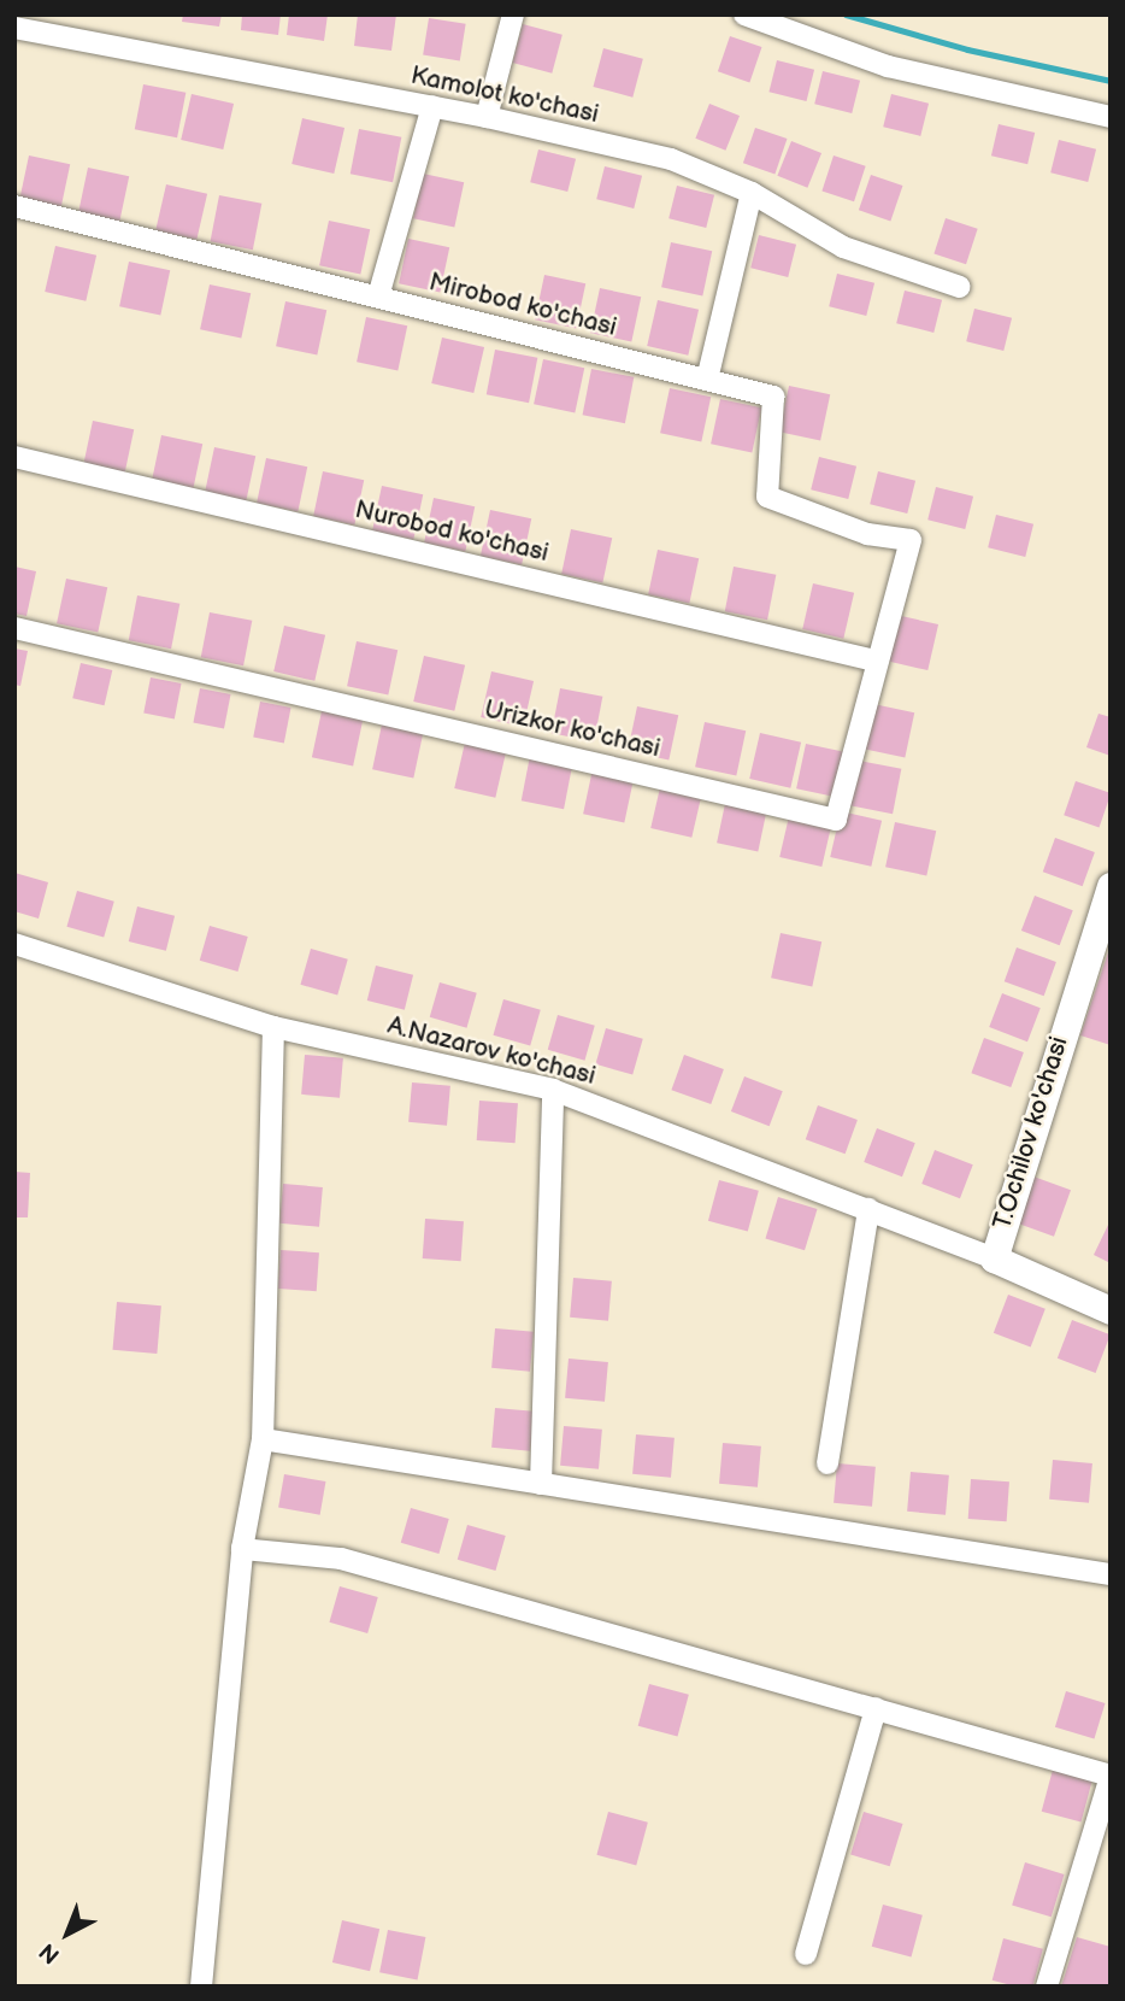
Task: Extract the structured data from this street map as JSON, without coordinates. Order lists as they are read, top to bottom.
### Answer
{
  "streets": {
    "main road": ["T.Ochilov ko'chasi"],
    "street": [
      "Kamolot ko'chasi",
      "Mirobod ko'chasi",
      "Nurobod ko'chasi",
      "Urizkor ko'chasi",
      "A.Nazarov ko'chasi"
    ]
  },
  "crossings": [
    ["Mirobod ko'chasi", "Urizkor ko'chasi"],
    ["Nurobod ko'chasi", "Urizkor ko'chasi"],
    ["A.Nazarov ko'chasi", "T.Ochilov ko'chasi"]
  ],
  "north": "bottom left"
}
